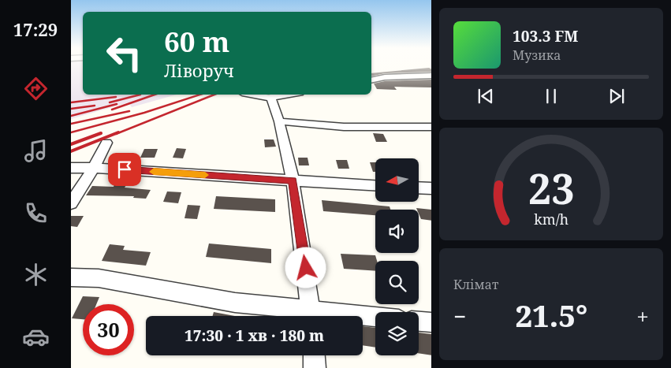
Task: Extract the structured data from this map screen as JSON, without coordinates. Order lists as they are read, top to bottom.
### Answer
{
  "north": "left",
  "page": {
    "tabs": "17:29",
    "turn": ["60 m", "Ліворуч"],
    "song": ["103.3 FM", "Музика"],
    "tile": "Клімат",
    "heat": ["−", "21.5°", "+"],
    "limit": "30",
    "trip": "17:30 · 1 хв · 180 m",
    "gauge": ["23", "km/h"]
  }
}
